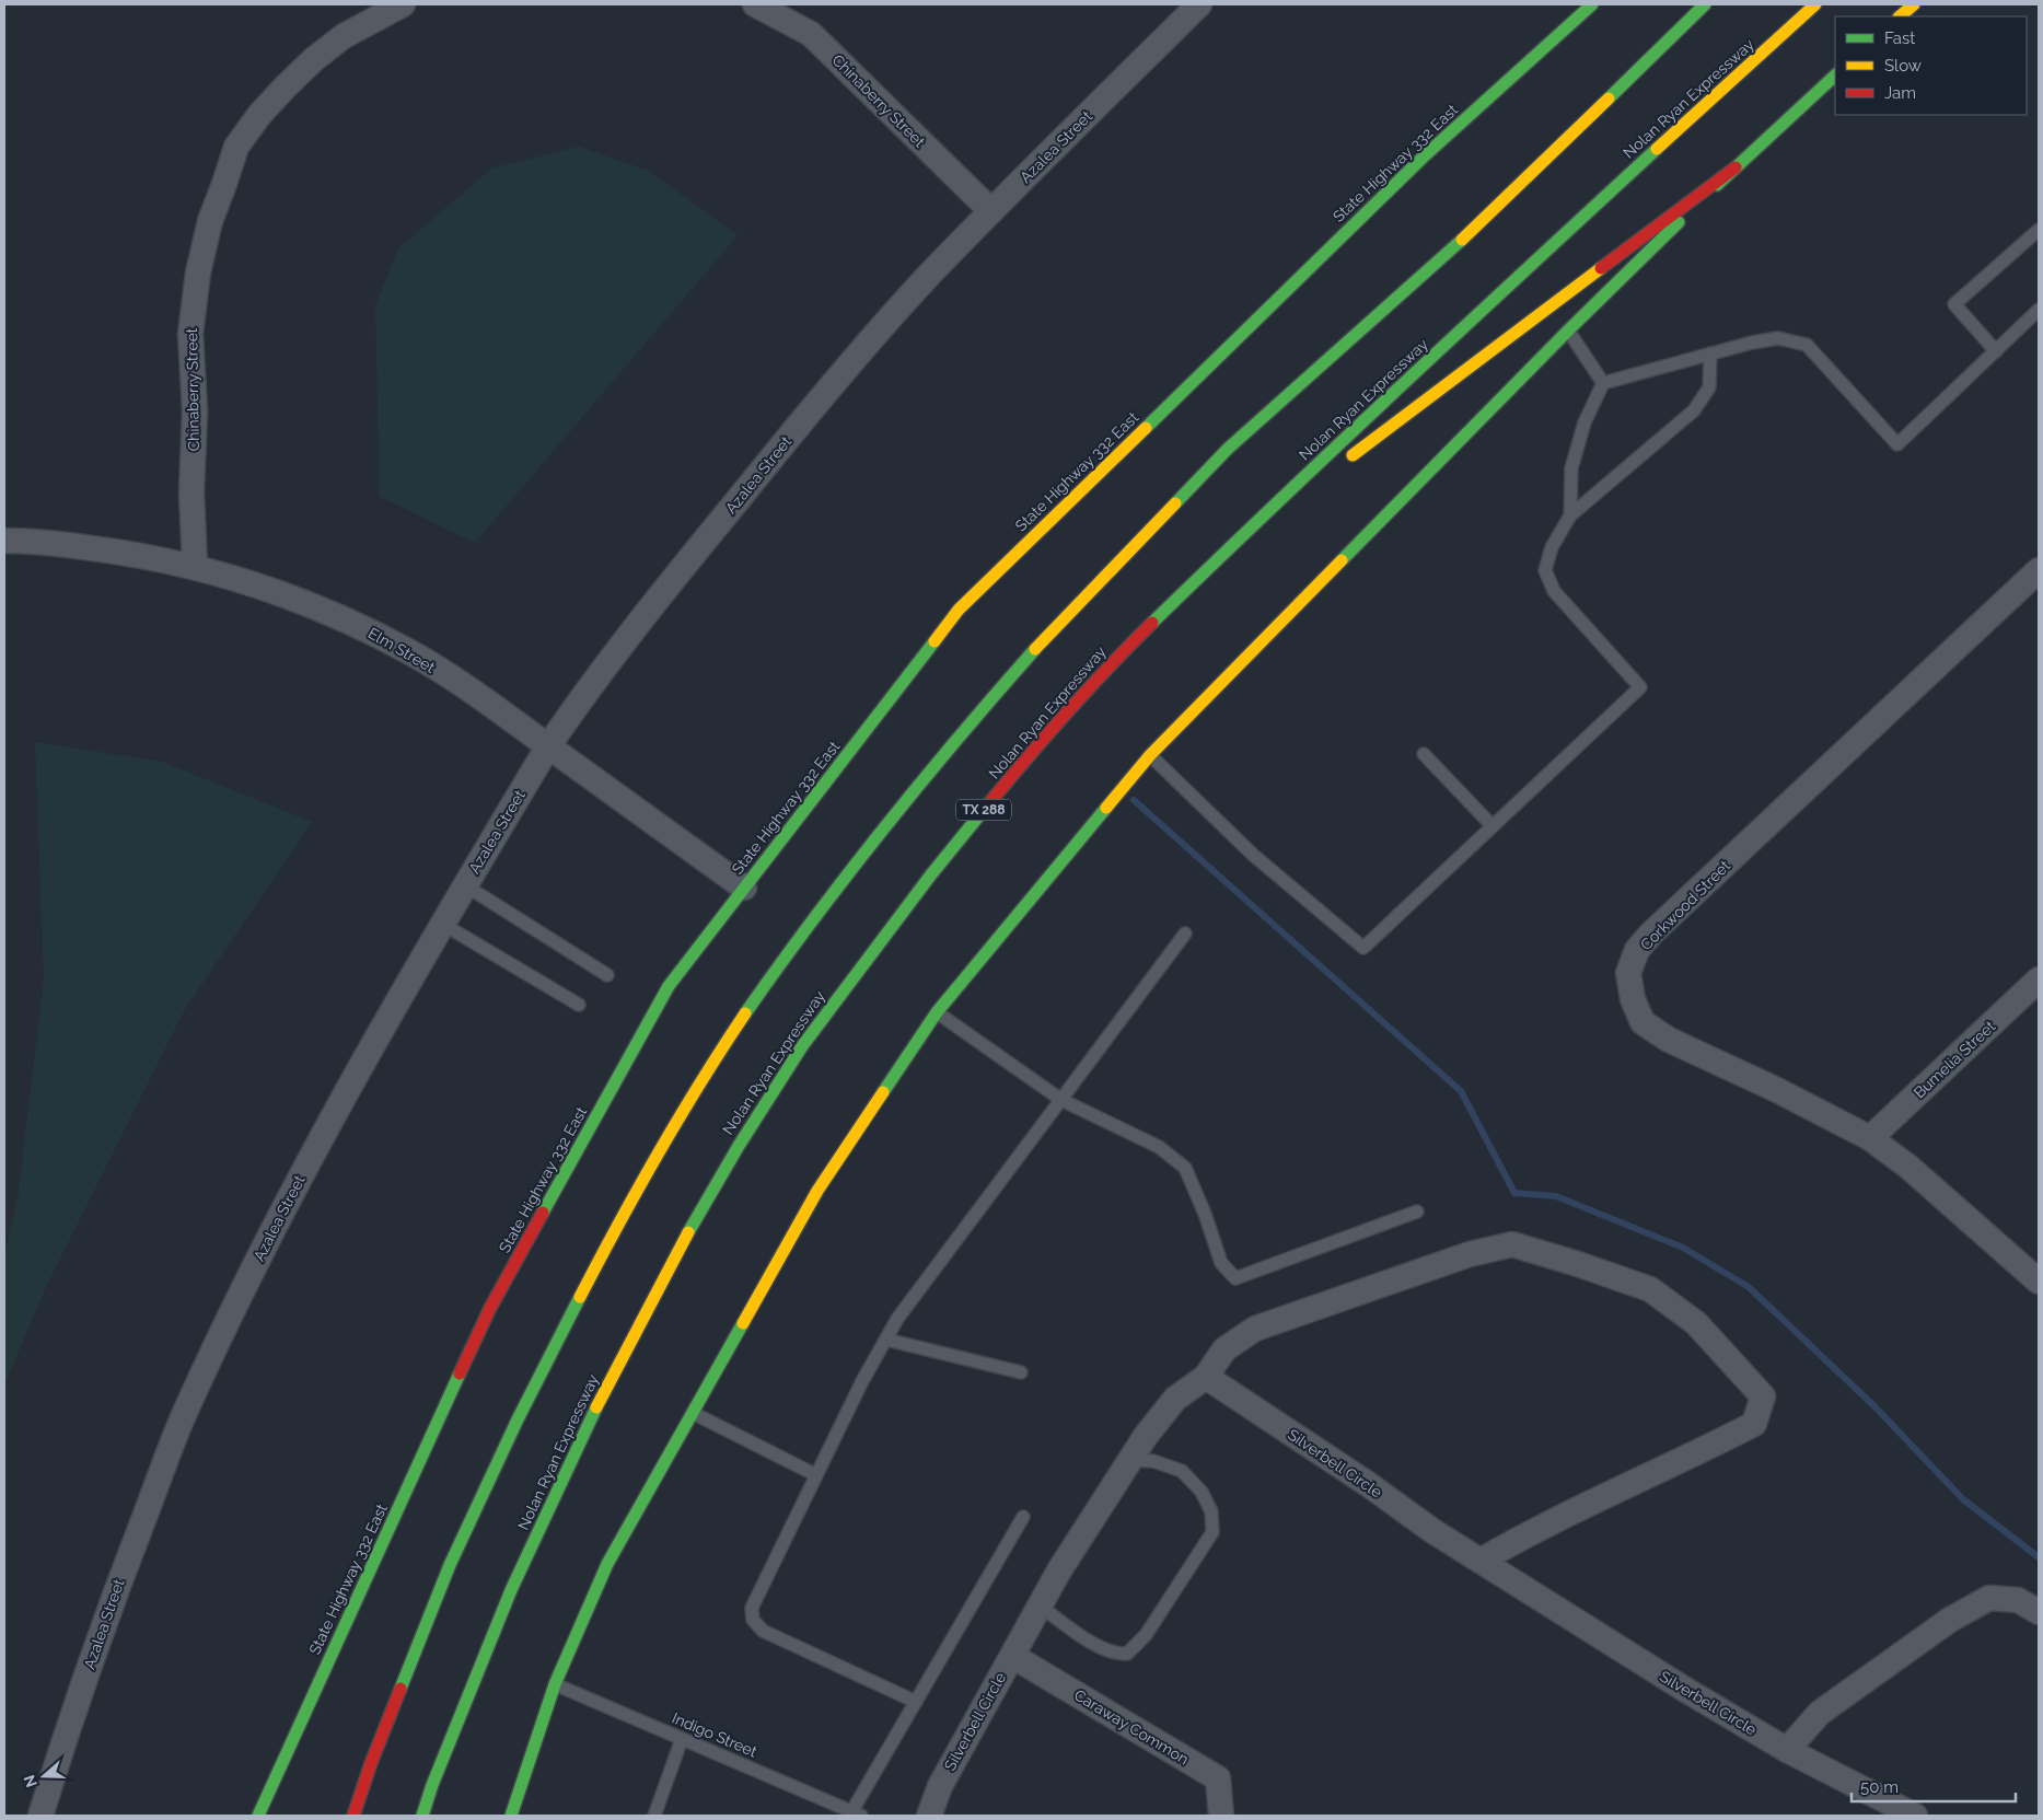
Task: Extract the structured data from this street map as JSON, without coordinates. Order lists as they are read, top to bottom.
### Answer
{
  "streets": {
    "main road": ["Nolan Ryan Expressway", "State Highway 332 East", "TX 288"],
    "street": [
      "Chinaberry Street",
      "Azalea Street",
      "Elm Street",
      "Corkwood Street",
      "Bumelia Street",
      "Silverbell Circle",
      "Caraway Common"
    ],
    "lane": ["Indigo Street"]
  },
  "crossings": [
    ["Chinaberry Street", "Azalea Street"],
    ["Chinaberry Street", "Elm Street"],
    ["Azalea Street", "Elm Street"],
    ["State Highway 332 East", "Elm Street"],
    ["Corkwood Street", "Bumelia Street"],
    ["Silverbell Circle", "Caraway Common"]
  ],
  "legend": ["Fast", "Slow", "Jam"],
  "scale_bar": "50 m",
  "north": "left"
}
